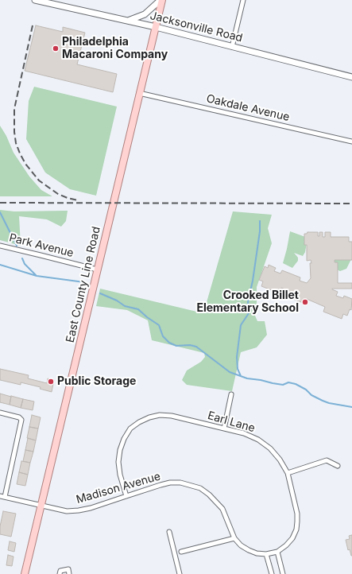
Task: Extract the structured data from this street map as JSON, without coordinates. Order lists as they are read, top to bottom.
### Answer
{
  "streets": {
    "main road": ["Jacksonville Road", "East County Line Road"],
    "street": [
      "Oakdale Avenue",
      "Park Avenue",
      "Earl Lane",
      "Madison Avenue"
    ]
  },
  "crossings": [
    ["Jacksonville Road", "East County Line Road"],
    ["Oakdale Avenue", "East County Line Road"],
    ["Park Avenue", "East County Line Road"],
    ["East County Line Road", "Madison Avenue"],
    ["Earl Lane", "Madison Avenue"]
  ],
  "places": ["Philadelphia Macaroni Company", "Crooked Billet Elementary School", "Public Storage"]
}
